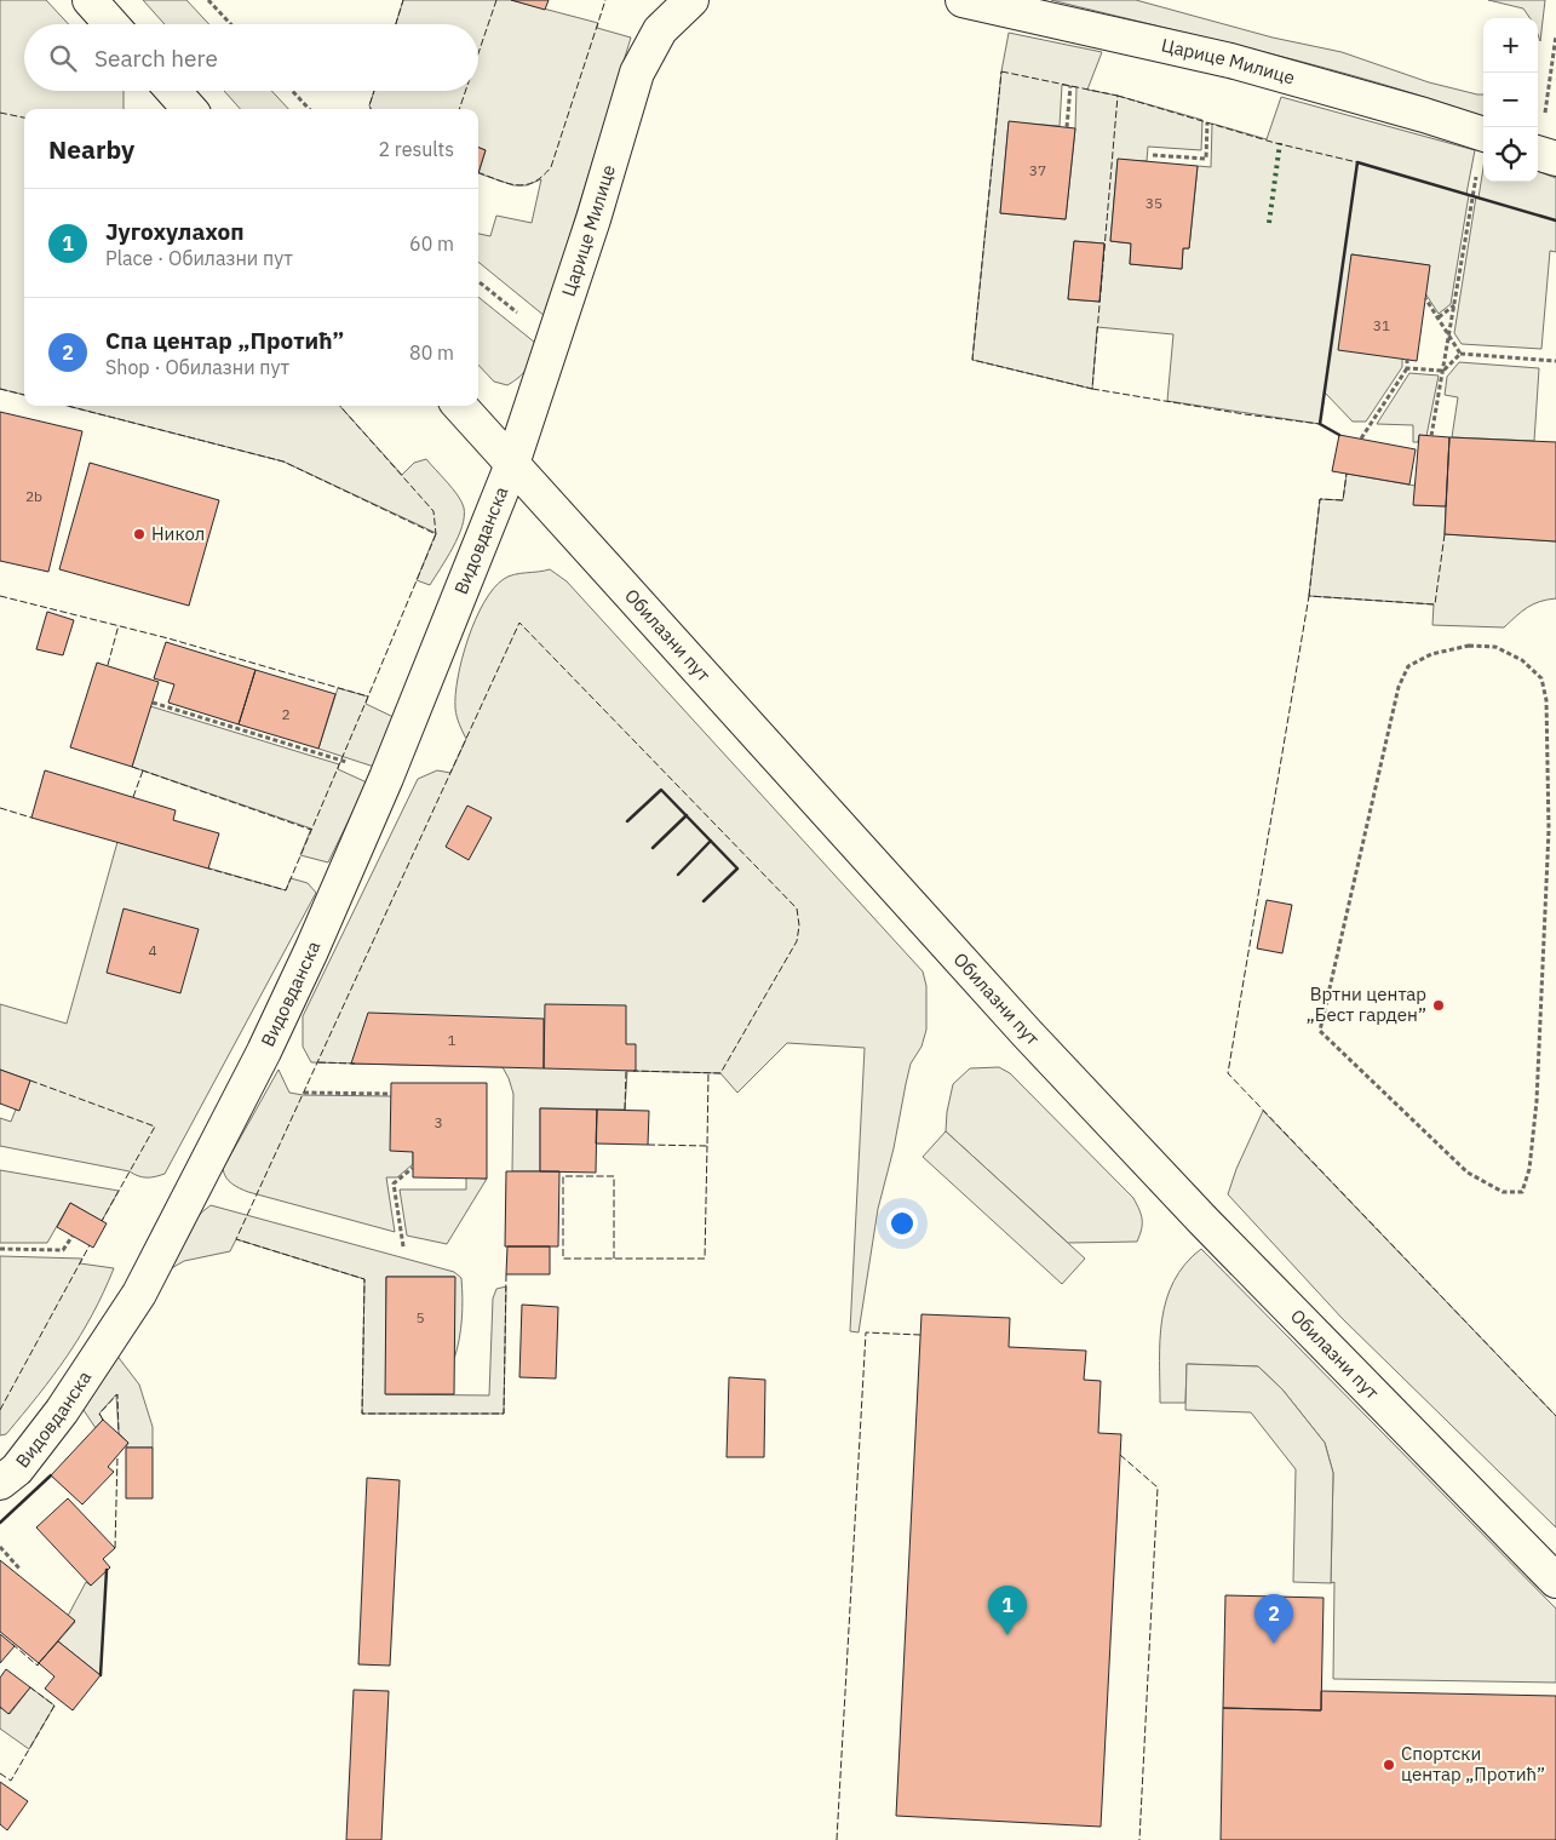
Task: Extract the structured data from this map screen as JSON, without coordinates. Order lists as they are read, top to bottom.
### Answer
{
  "streets": {
    "street": ["Царице Милице", "Видовданска", "Обилазни пут"]
  },
  "crossings": [
    ["Царице Милице", "Видовданска"],
    ["Царице Милице", "Обилазни пут"],
    ["Видовданска", "Обилазни пут"]
  ],
  "places": ["Никол", "Вртни центар „Бест гарден”", "Спортски центар „Протић”"],
  "house_numbers": [
    "37",
    "35",
    "31",
    "2b",
    "2",
    "4",
    "1",
    "3",
    "5"
  ],
  "page": {
    "map_buttons": ["+", "−"],
    "search": "Search here",
    "heading": ["Nearby", "2 results"],
    "list": [
      {
        "mark": "1",
        "name": "Југохулахоп",
        "note": "Place · Обилазни пут",
        "value": "60 m"
      },
      {
        "mark": "2",
        "name": "Спа центар „Протић”",
        "note": "Shop · Обилазни пут",
        "value": "80 m"
      }
    ],
    "pins": ["1", "2"]
  }
}
